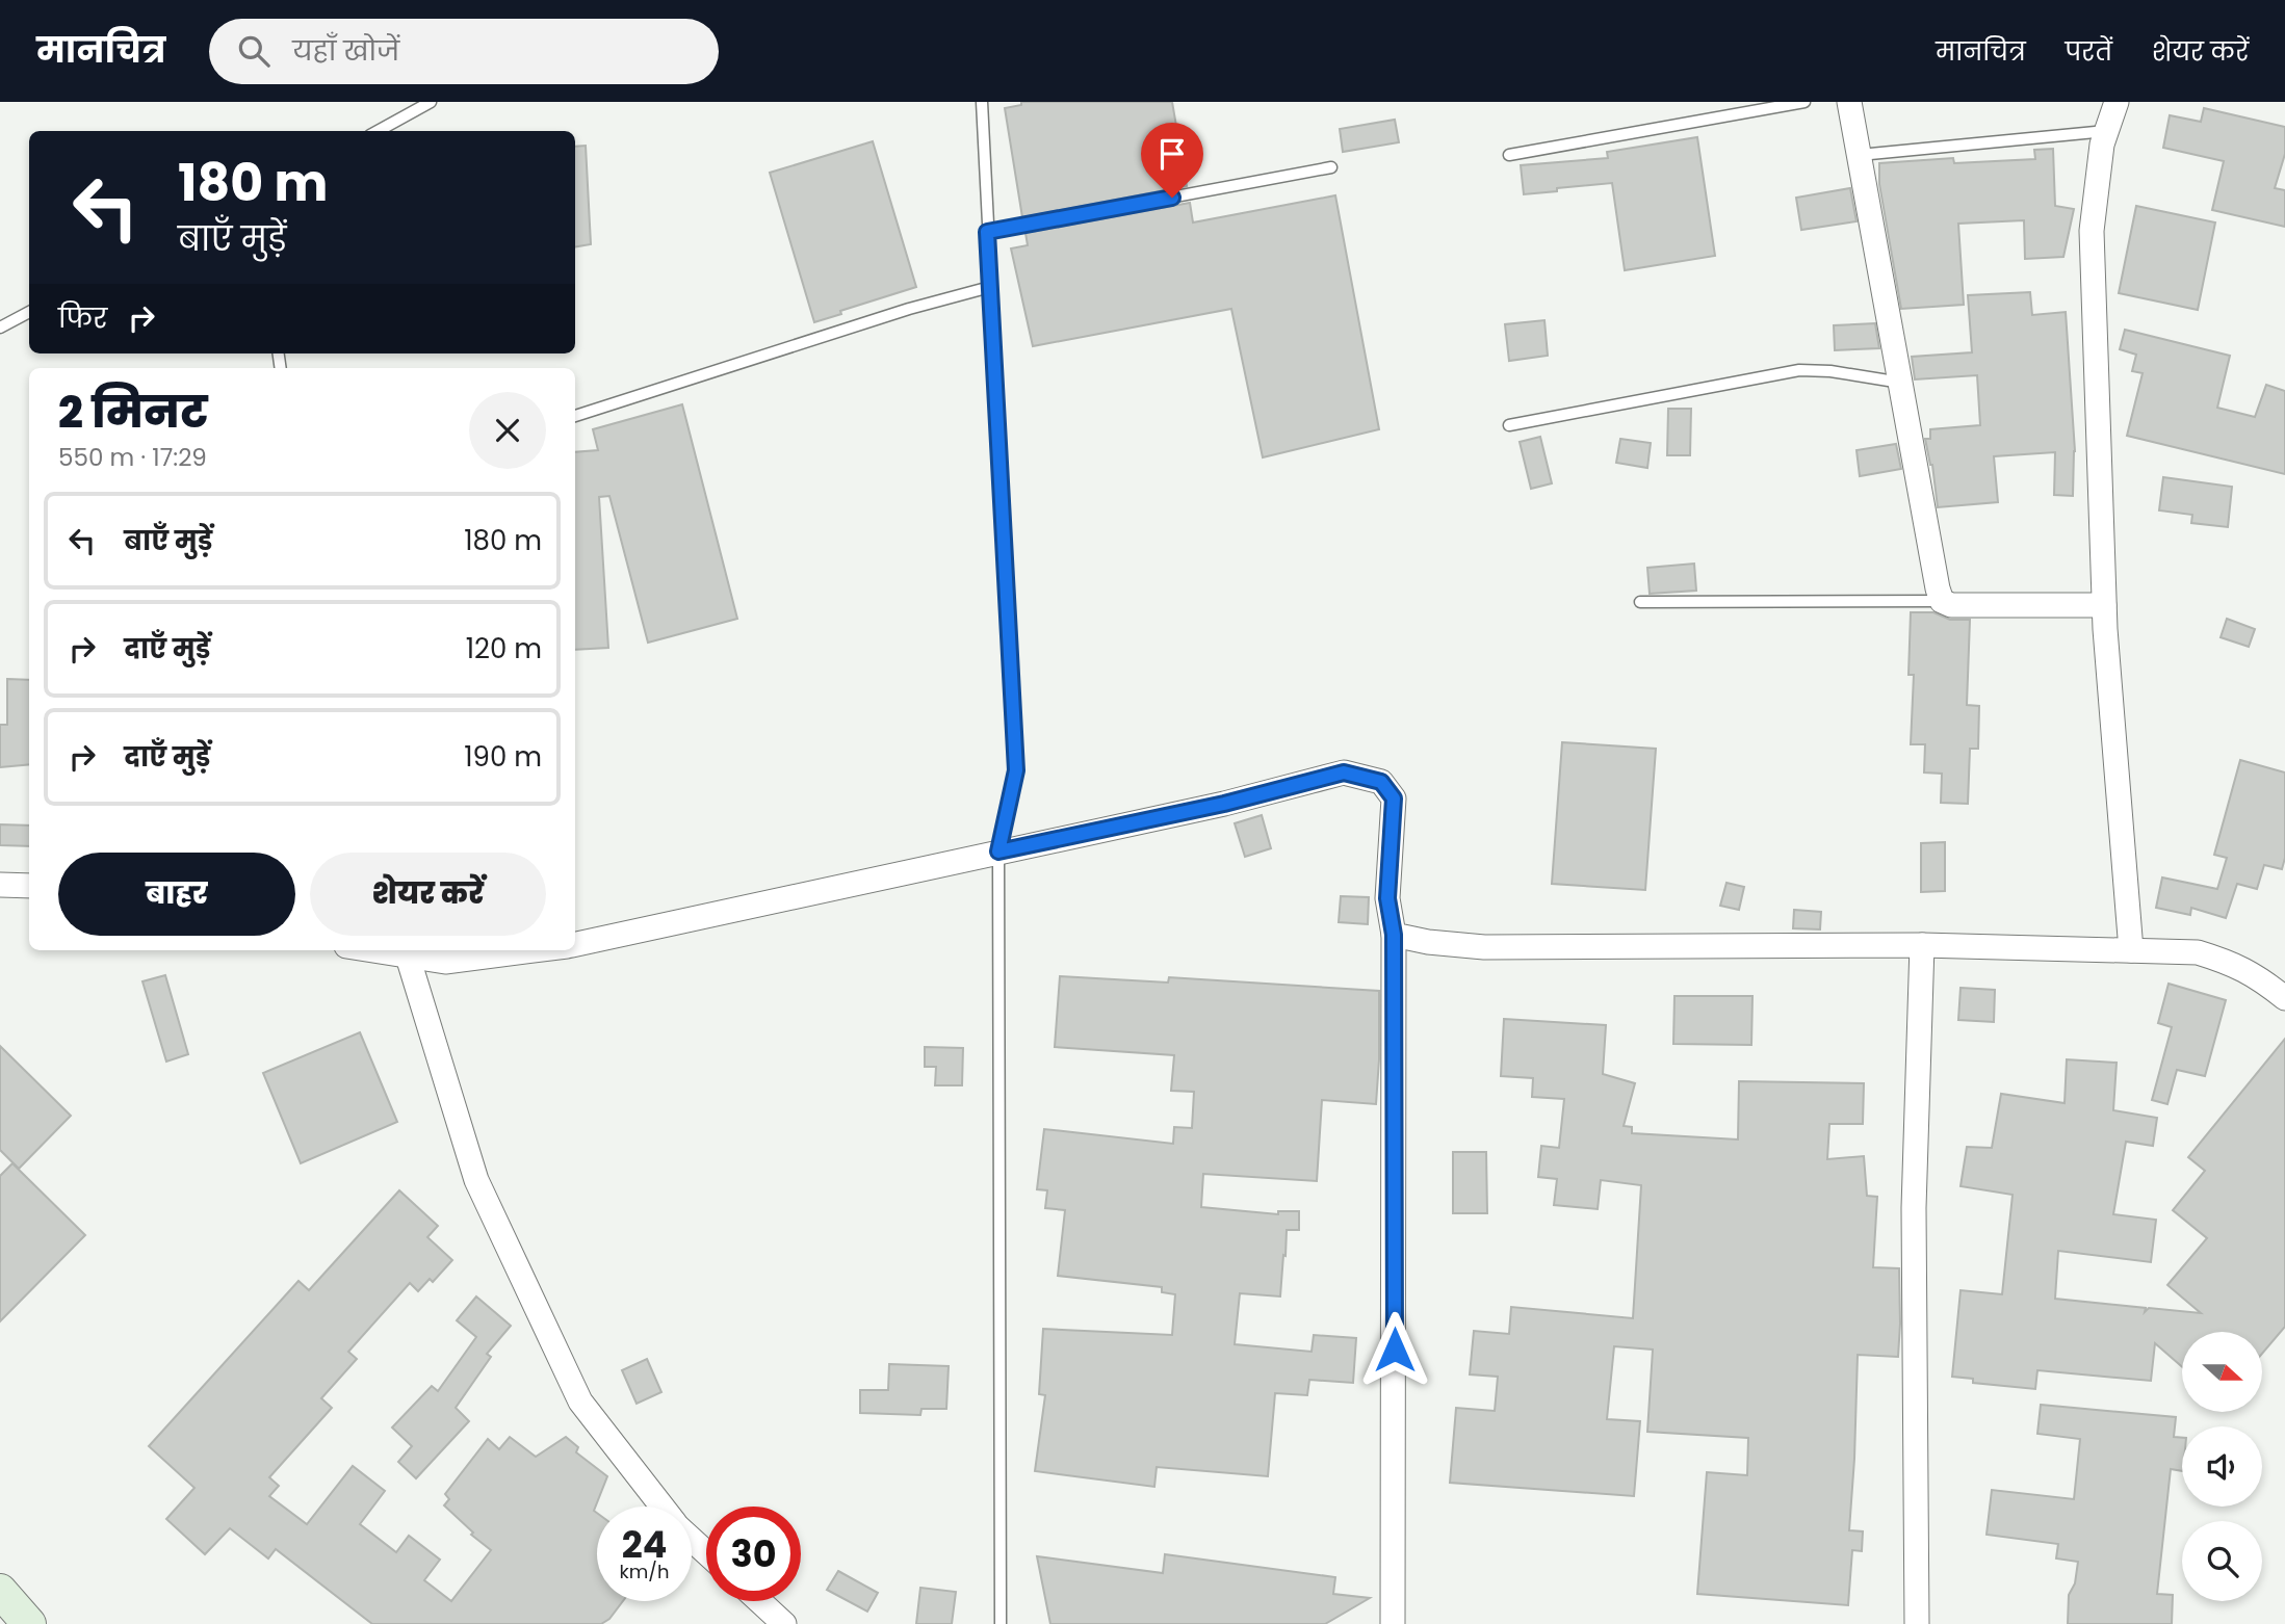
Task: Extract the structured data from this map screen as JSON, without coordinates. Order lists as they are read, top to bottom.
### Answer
{
  "north": "right",
  "page": {
    "header": "मानचित्र",
    "search": "यहाँ खोजें",
    "nav": ["मानचित्र", "परतें", "शेयर करें"],
    "turn": ["180 m", "बाएँ मुड़ें"],
    "then": "फिर",
    "heading": ["2 मिनट", "550 m · 17:29"],
    "list": [
      {
        "name": "बाएँ मुड़ें",
        "value": "180 m"
      },
      {
        "name": "दाएँ मुड़ें",
        "value": "120 m"
      },
      {
        "name": "दाएँ मुड़ें",
        "value": "190 m"
      }
    ],
    "buttons": ["बाहर", "शेयर करें"],
    "speed": "24 km/h",
    "limit": "30"
  }
}
